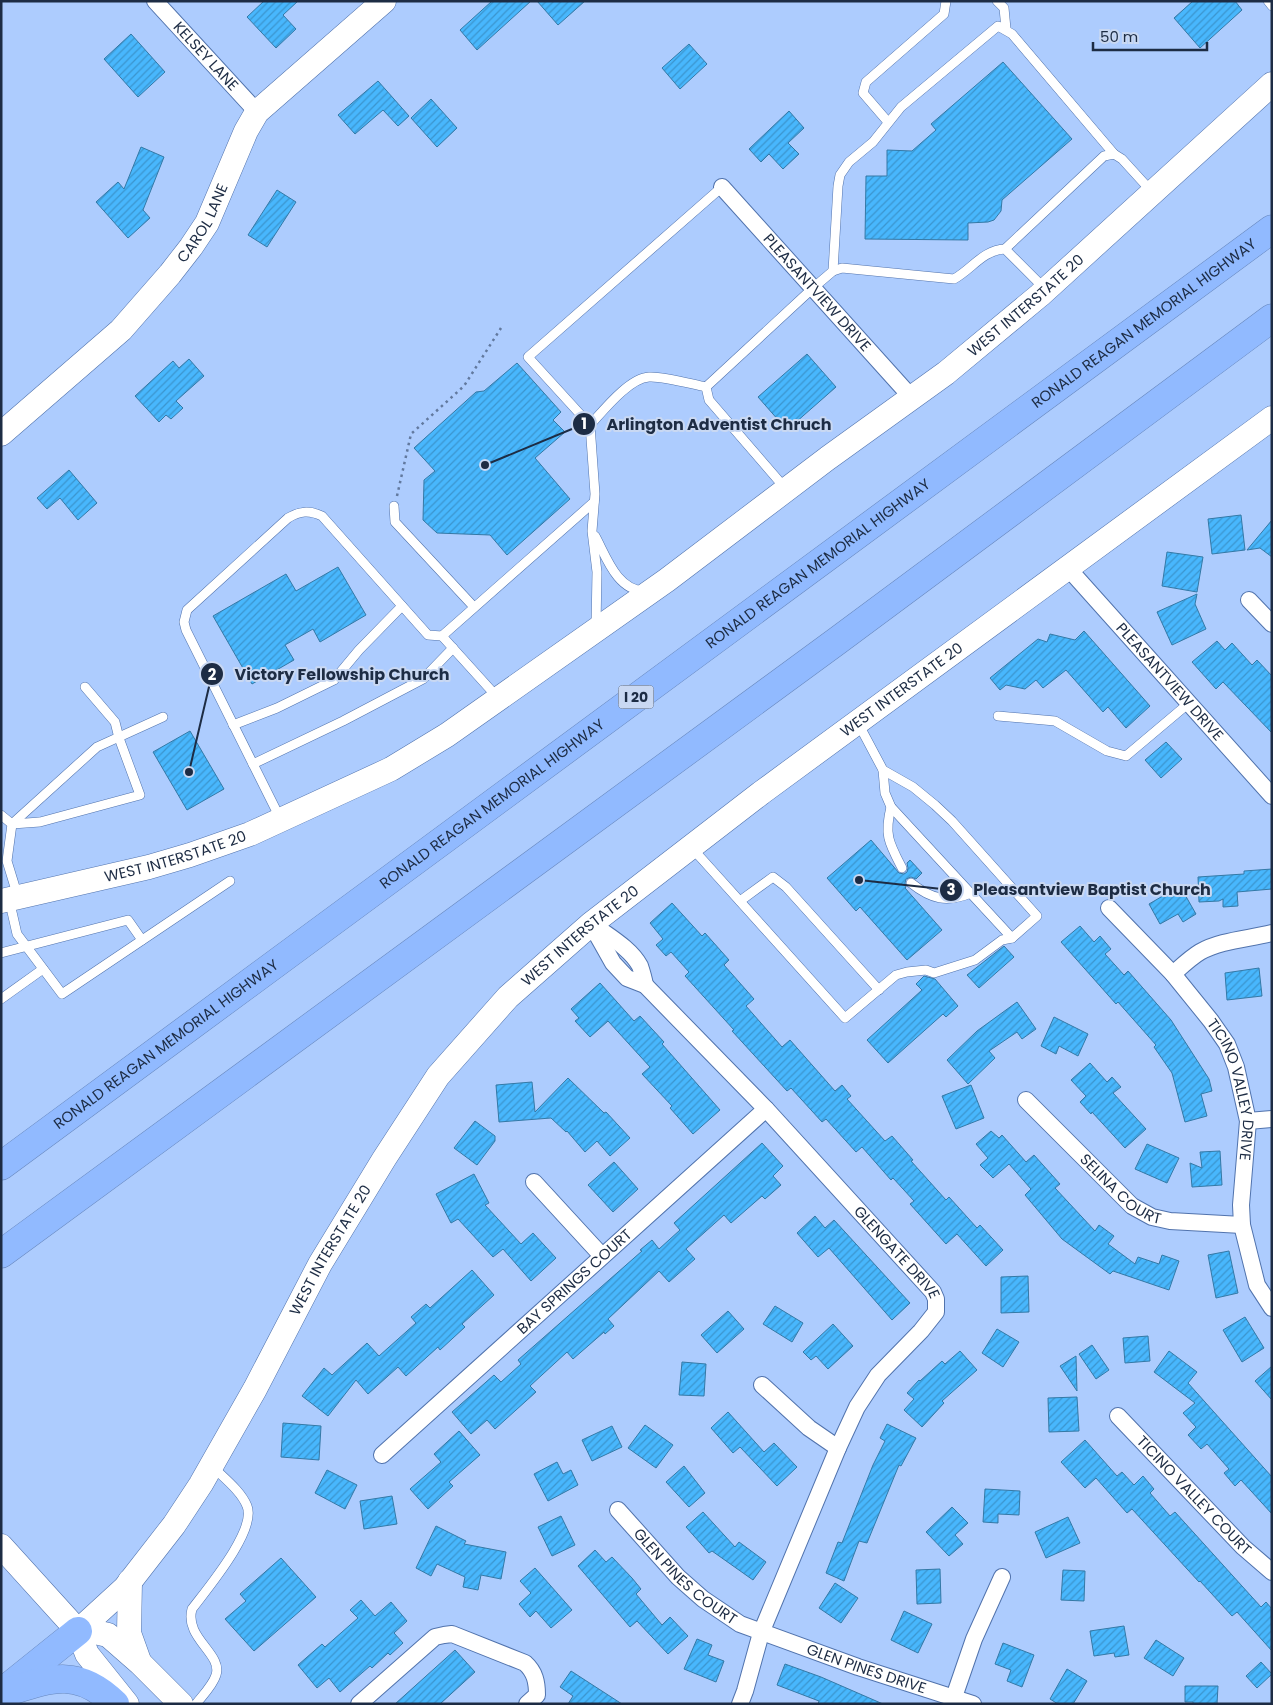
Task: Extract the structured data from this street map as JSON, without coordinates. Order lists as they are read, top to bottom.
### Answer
{
  "streets": {
    "highway": ["RONALD REAGAN MEMORIAL HIGHWAY", "I 20"],
    "main road": ["CAROL LANE", "WEST INTERSTATE 20"],
    "street": [
      "KELSEY LANE",
      "PLEASANTVIEW DRIVE",
      "TICINO VALLEY DRIVE",
      "SELINA COURT",
      "GLENGATE DRIVE",
      "BAY SPRINGS COURT",
      "TICINO VALLEY COURT",
      "GLEN PINES COURT",
      "GLEN PINES DRIVE"
    ]
  },
  "crossings": [
    ["KELSEY LANE", "CAROL LANE"],
    ["PLEASANTVIEW DRIVE", "WEST INTERSTATE 20"],
    ["WEST INTERSTATE 20", "GLENGATE DRIVE"],
    ["TICINO VALLEY DRIVE", "SELINA COURT"],
    ["GLENGATE DRIVE", "BAY SPRINGS COURT"],
    ["GLENGATE DRIVE", "GLEN PINES COURT"],
    ["GLENGATE DRIVE", "GLEN PINES DRIVE"],
    ["GLEN PINES COURT", "GLEN PINES DRIVE"]
  ],
  "places": ["Arlington Adventist Chruch", "Victory Fellowship Church", "Pleasantview Baptist Church"],
  "scale_bar": "50 m"
}
